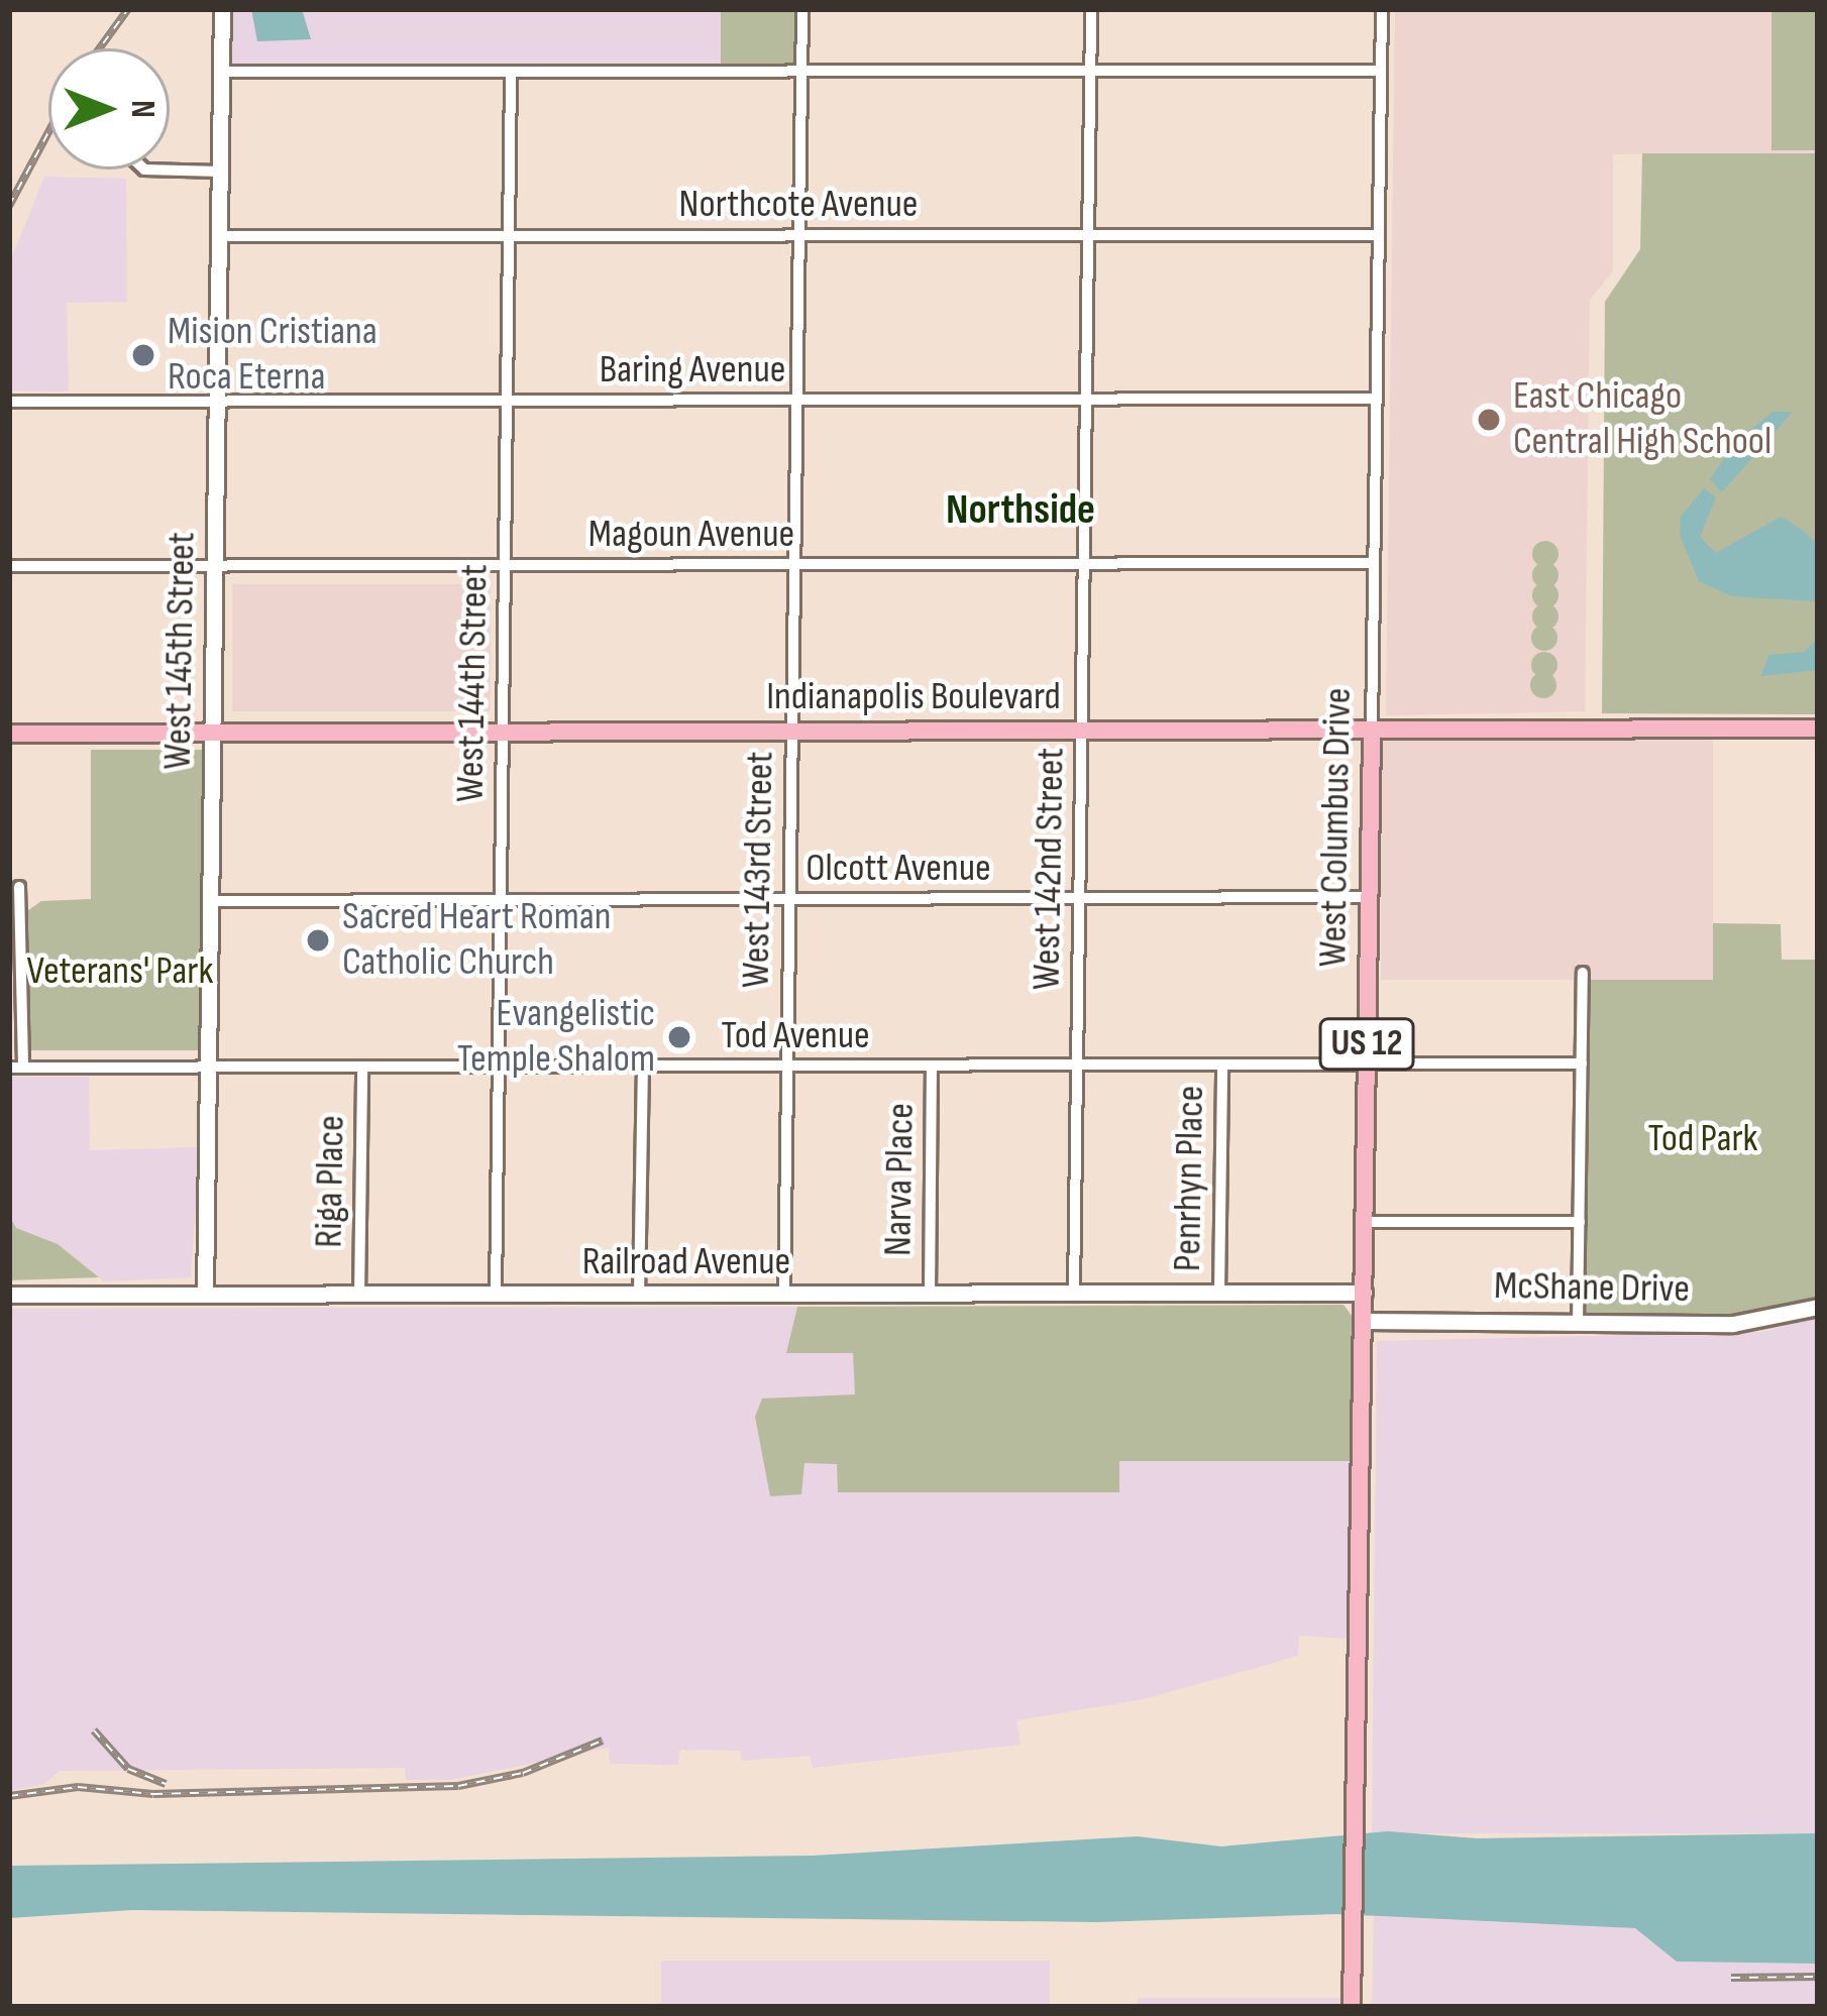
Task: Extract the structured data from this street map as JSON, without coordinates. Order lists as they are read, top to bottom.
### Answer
{
  "streets": {
    "main road": ["Indianapolis Boulevard", "West Columbus Drive", "US 12"],
    "street": [
      "Northcote Avenue",
      "Baring Avenue",
      "Magoun Avenue",
      "West 145th Street",
      "West 144th Street",
      "Olcott Avenue",
      "West 142nd Street",
      "West 143rd Street",
      "Tod Avenue",
      "Penrhyn Place",
      "Narva Place",
      "Riga Place",
      "Railroad Avenue",
      "McShane Drive"
    ]
  },
  "crossings": [
    ["Northcote Avenue", "West 145th Street"],
    ["Northcote Avenue", "West 144th Street"],
    ["Northcote Avenue", "West Columbus Drive"],
    ["Northcote Avenue", "West 142nd Street"],
    ["Northcote Avenue", "West 143rd Street"],
    ["Baring Avenue", "West 145th Street"],
    ["Baring Avenue", "West 144th Street"],
    ["Baring Avenue", "West Columbus Drive"],
    ["Baring Avenue", "West 142nd Street"],
    ["Baring Avenue", "West 143rd Street"],
    ["Magoun Avenue", "West 145th Street"],
    ["Magoun Avenue", "West 144th Street"],
    ["Magoun Avenue", "West Columbus Drive"],
    ["Magoun Avenue", "West 142nd Street"],
    ["Magoun Avenue", "West 143rd Street"],
    ["West 145th Street", "Indianapolis Boulevard"],
    ["West 145th Street", "Olcott Avenue"],
    ["West 145th Street", "Tod Avenue"],
    ["West 145th Street", "Railroad Avenue"],
    ["West 144th Street", "Indianapolis Boulevard"],
    ["West 144th Street", "Olcott Avenue"],
    ["West 144th Street", "Tod Avenue"],
    ["West 144th Street", "Railroad Avenue"],
    ["Indianapolis Boulevard", "West Columbus Drive"],
    ["Indianapolis Boulevard", "West 142nd Street"],
    ["Indianapolis Boulevard", "West 143rd Street"],
    ["West Columbus Drive", "Olcott Avenue"],
    ["West Columbus Drive", "Tod Avenue"],
    ["West Columbus Drive", "Railroad Avenue"],
    ["West Columbus Drive", "McShane Drive"],
    ["Olcott Avenue", "West 142nd Street"],
    ["Olcott Avenue", "West 143rd Street"],
    ["West 142nd Street", "Tod Avenue"],
    ["West 142nd Street", "Railroad Avenue"],
    ["West 143rd Street", "Tod Avenue"],
    ["West 143rd Street", "Railroad Avenue"],
    ["Tod Avenue", "Penrhyn Place"],
    ["Tod Avenue", "Narva Place"],
    ["Tod Avenue", "Riga Place"],
    ["Penrhyn Place", "Railroad Avenue"],
    ["Narva Place", "Railroad Avenue"],
    ["Riga Place", "Railroad Avenue"]
  ],
  "districts": ["Northside"],
  "parks": ["Veterans' Park", "Tod Park"],
  "places": [
    "Mision Cristiana Roca Eterna",
    "East Chicago Central High School",
    "Sacred Heart Roman Catholic Church",
    "Evangelistic Temple Shalom"
  ],
  "north": "right"
}
